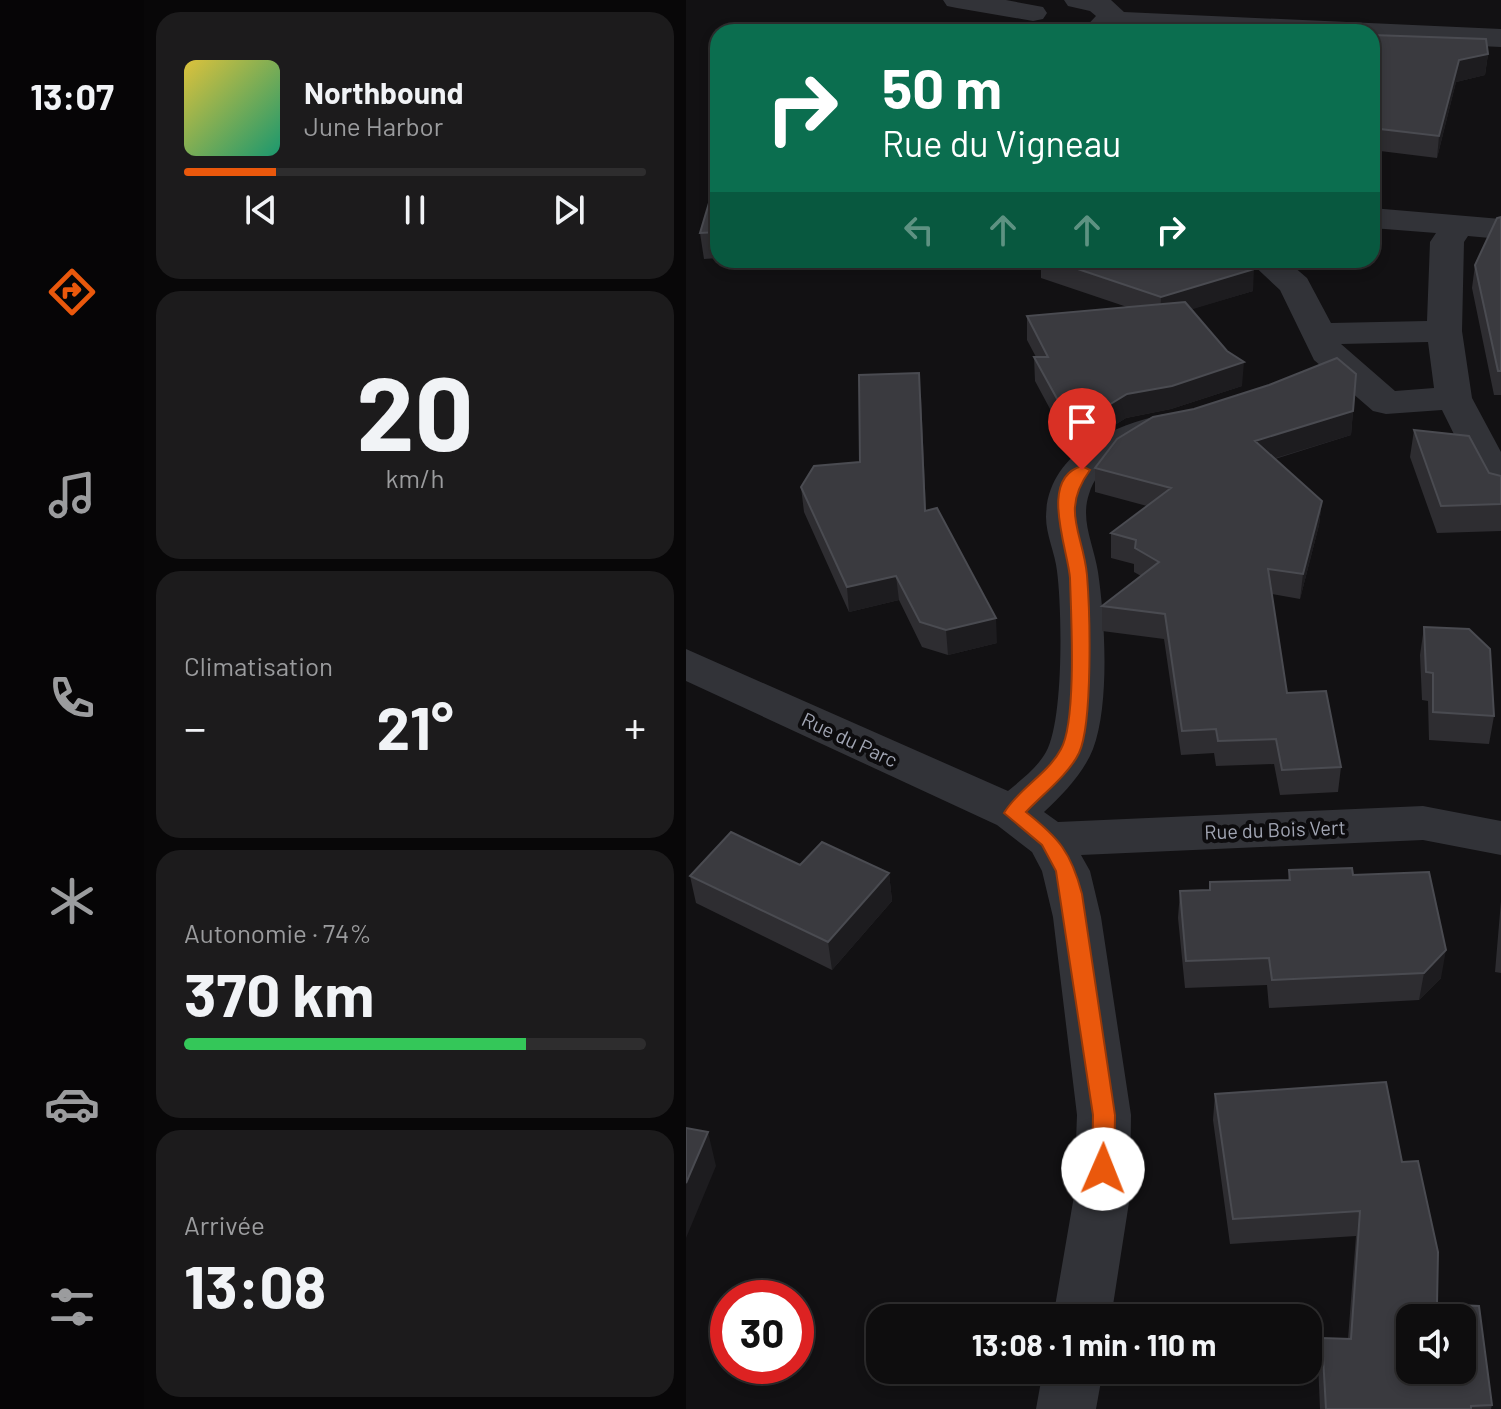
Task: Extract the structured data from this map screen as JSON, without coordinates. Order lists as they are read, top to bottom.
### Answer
{
  "streets": {
    "street": ["Rue du Parc", "Rue du Bois Vert"]
  },
  "crossings": [
    ["Rue du Parc", "Rue du Bois Vert"]
  ],
  "page": {
    "tabs": "13:07",
    "turn": ["50 m", "Rue du Vigneau"],
    "song": ["Northbound", "June Harbor"],
    "tile": [
      ["20", "km/h"],
      "Climatisation",
      ["Autonomie · 74%", "370 km"],
      ["Arrivée", "13:08"]
    ],
    "heat": ["−", "21°", "+"],
    "limit": "30",
    "trip": "13:08 · 1 min · 110 m"
  }
}
